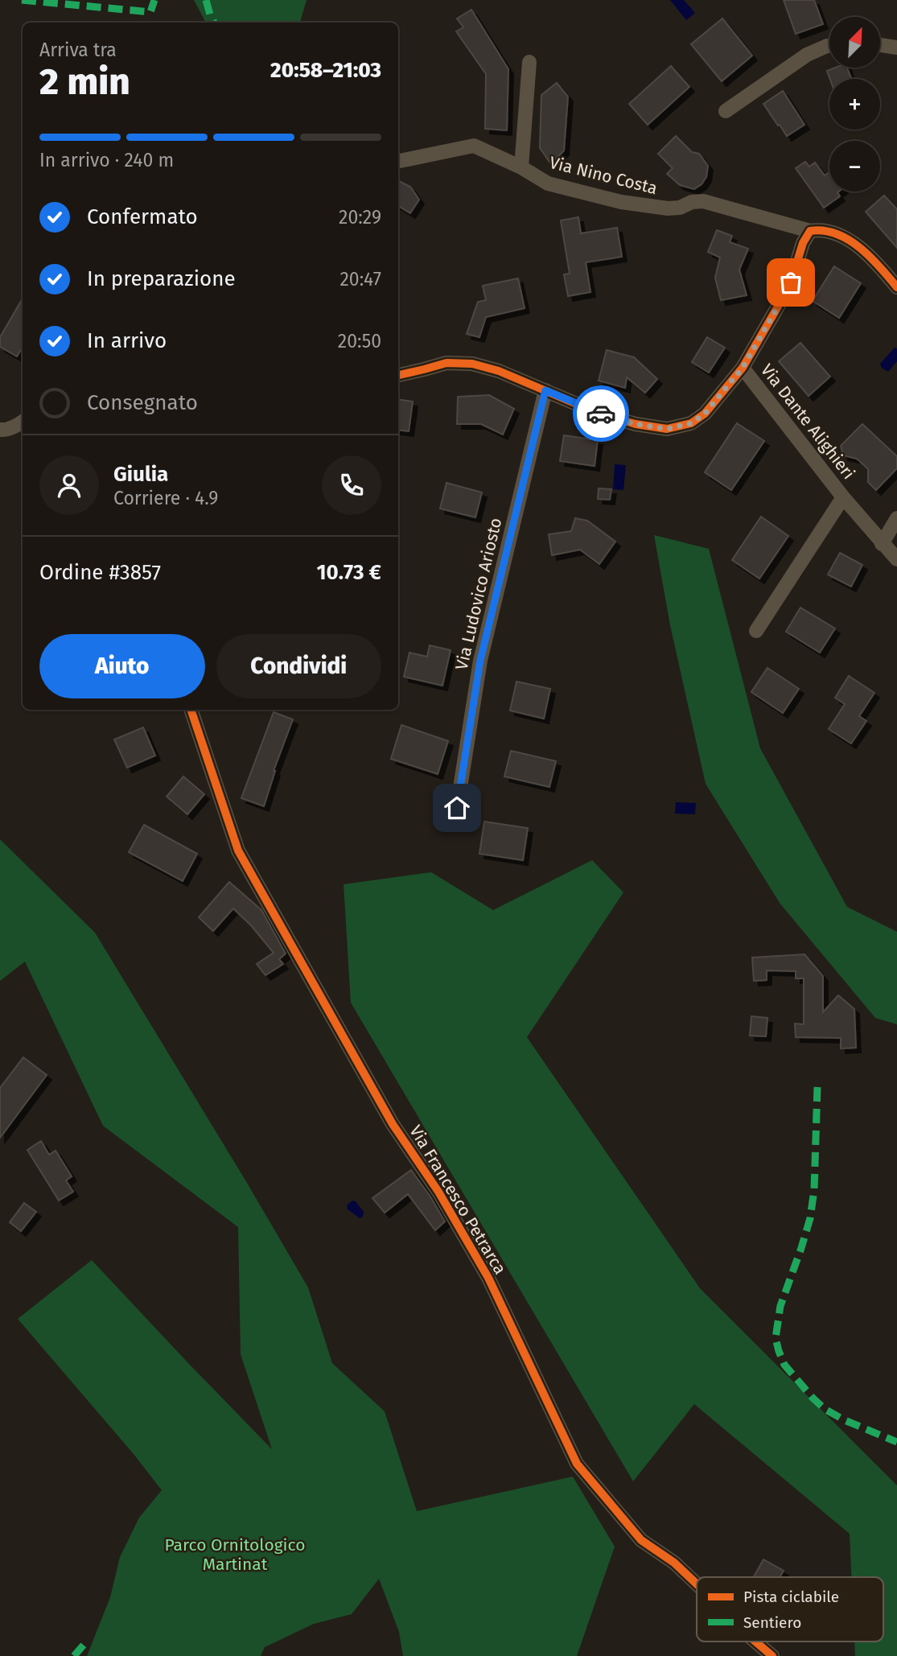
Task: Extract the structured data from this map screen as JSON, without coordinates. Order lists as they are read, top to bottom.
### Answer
{
  "streets": {
    "street": [
      "Via Nino Costa",
      "Via Dante Alighieri",
      "Via Ludovico Ariosto",
      "Via Francesco Petrarca"
    ]
  },
  "parks": ["Parco Ornitologico Martinat"],
  "legend": ["Pista ciclabile", "Sentiero"],
  "north": "top right",
  "page": {
    "map_buttons": ["+", "−"],
    "heading": ["2 min", "Arriva tra", "20:58–21:03"],
    "panel": [
      "Giulia",
      "Corriere · 4.9",
      "Ordine #3857",
      "10.73 €"
    ],
    "bar": "In arrivo · 240 m",
    "list": [
      ["Confermato", "20:29"],
      ["In preparazione", "20:47"],
      ["In arrivo", "20:50"],
      "Consegnato"
    ],
    "buttons": ["Aiuto", "Condividi"]
  }
}
